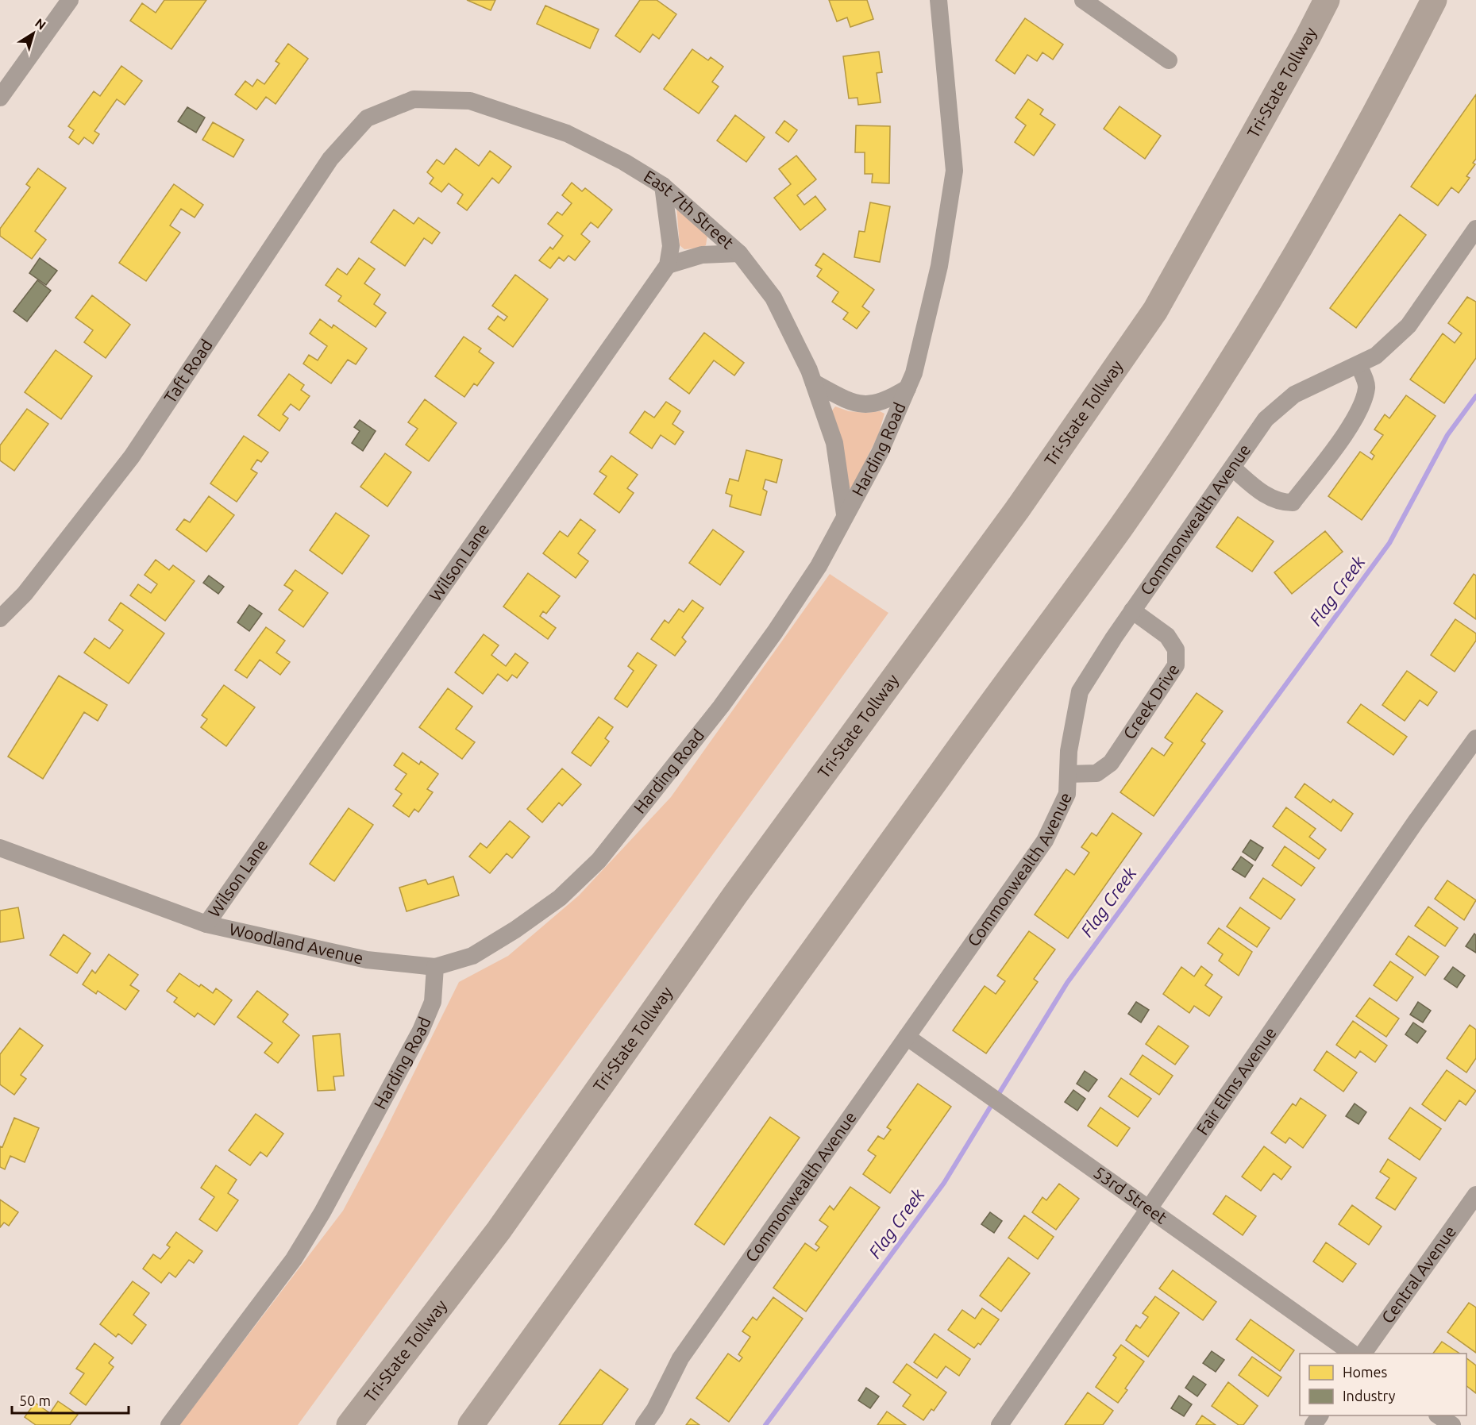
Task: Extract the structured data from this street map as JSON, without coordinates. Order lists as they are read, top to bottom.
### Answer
{
  "streets": {
    "highway": ["Tri-State Tollway"],
    "street": [
      "East 7th Street",
      "Taft Road",
      "Harding Road",
      "Commonwealth Avenue",
      "Wilson Lane",
      "Creek Drive",
      "Woodland Avenue",
      "Fair Elms Avenue",
      "53rd Street",
      "Central Avenue"
    ]
  },
  "crossings": [
    ["East 7th Street", "Taft Road"],
    ["East 7th Street", "Harding Road"],
    ["Harding Road", "Woodland Avenue"],
    ["Commonwealth Avenue", "Creek Drive"],
    ["Commonwealth Avenue", "53rd Street"],
    ["Wilson Lane", "Woodland Avenue"],
    ["Fair Elms Avenue", "53rd Street"]
  ],
  "water": ["Flag Creek"],
  "legend": ["Homes", "Industry"],
  "scale_bar": "50 m",
  "north": "top right"
}
